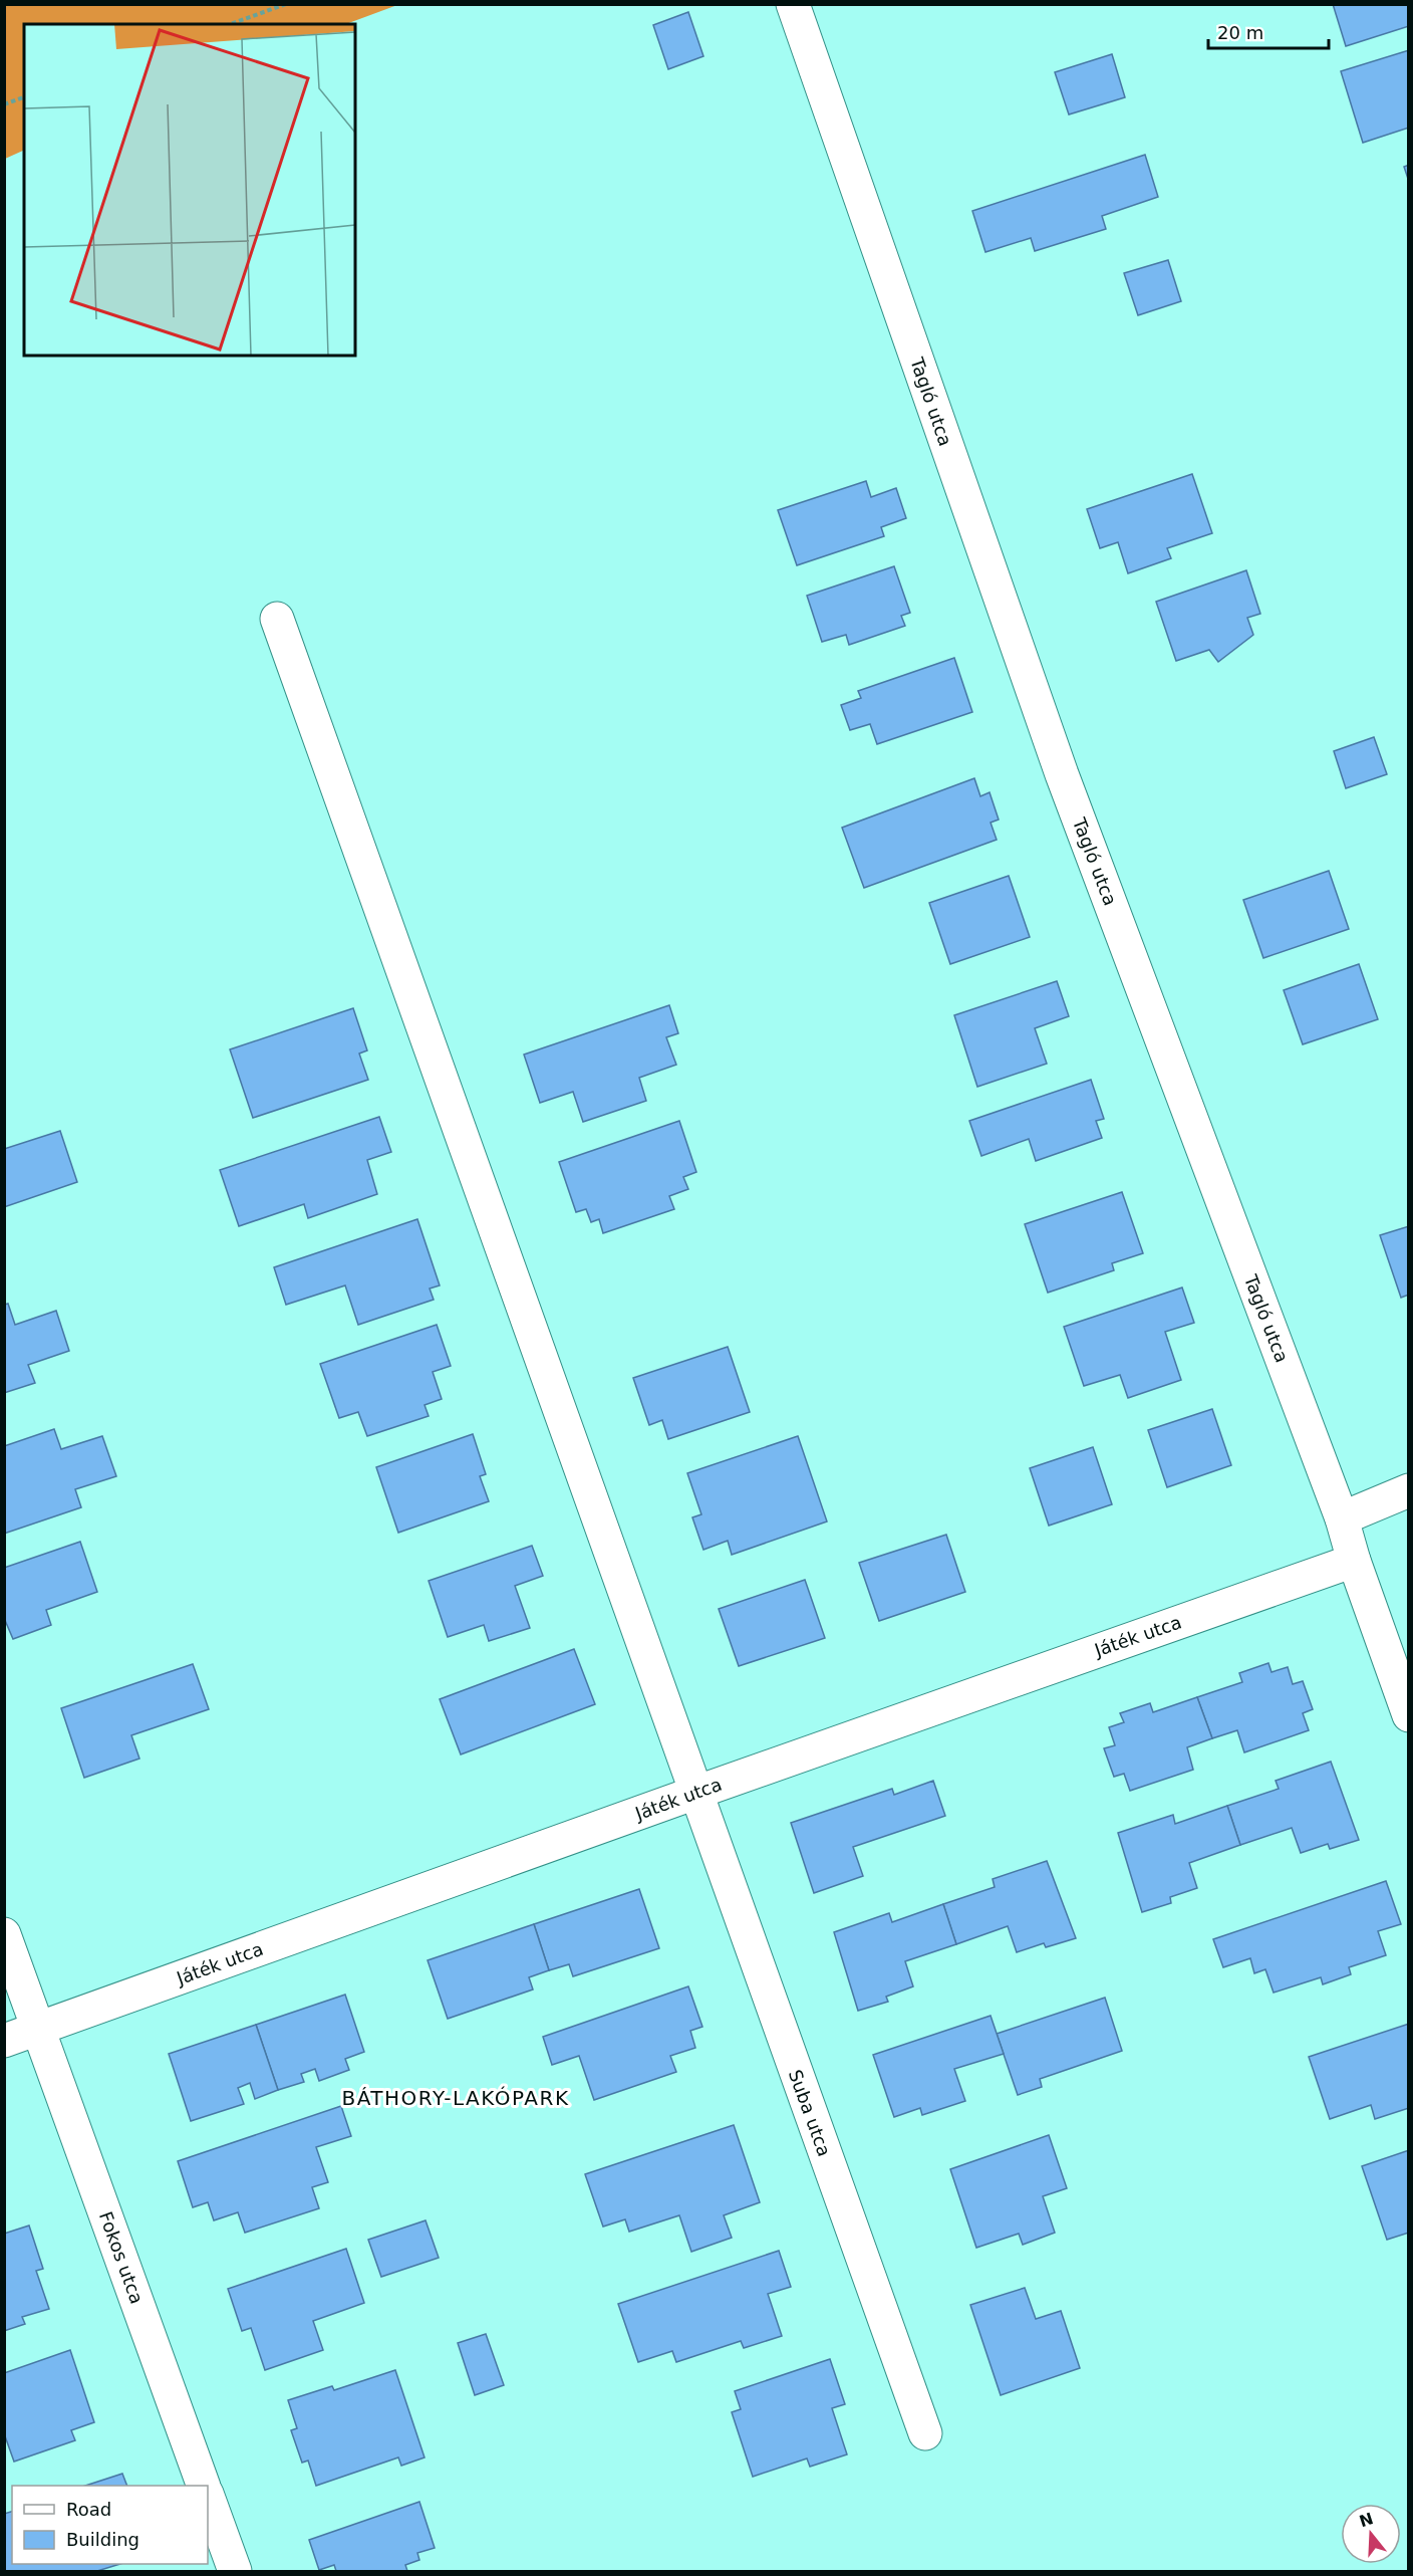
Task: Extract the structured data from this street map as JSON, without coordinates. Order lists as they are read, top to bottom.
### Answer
{
  "streets": {
    "street": [
      "Tagló utca",
      "Játék utca",
      "Suba utca",
      "Fokos utca"
    ]
  },
  "crossings": [
    ["Tagló utca", "Játék utca"],
    ["Játék utca", "Suba utca"],
    ["Játék utca", "Fokos utca"]
  ],
  "districts": ["BÁTHORY-LAKÓPARK"],
  "legend": ["Road", "Building"],
  "scale_bar": "20 m",
  "north": "top"
}
